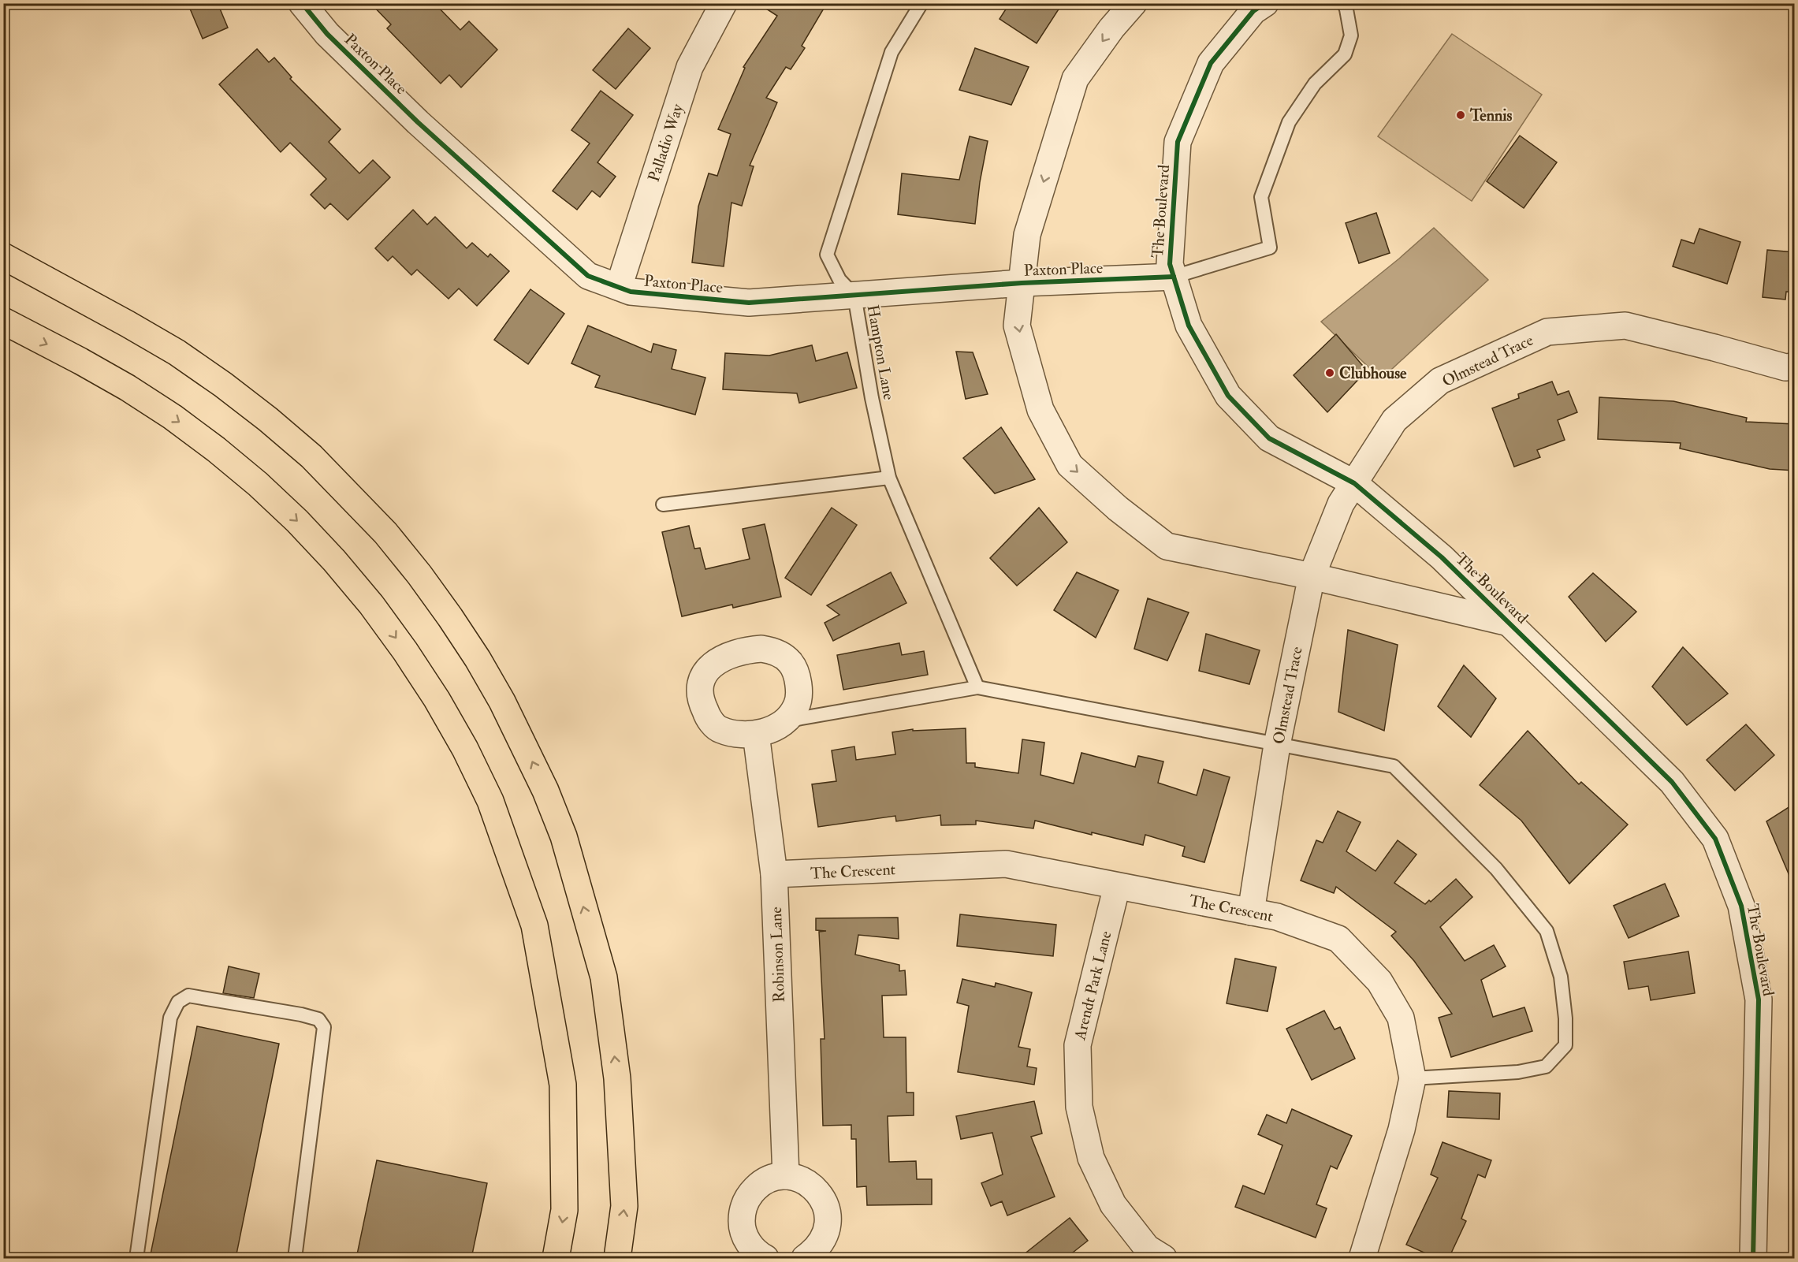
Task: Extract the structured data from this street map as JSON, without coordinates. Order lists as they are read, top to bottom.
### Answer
{
  "streets": {
    "street": [
      "Paxton Place",
      "Palladio Way",
      "The Boulevard",
      "Olmstead Trace",
      "The Crescent",
      "Robinson Lane",
      "Arendt Park Lane"
    ],
    "lane": ["Hampton Lane"]
  },
  "crossings": [
    ["Paxton Place", "Palladio Way"],
    ["Paxton Place", "The Boulevard"],
    ["Paxton Place", "Hampton Lane"],
    ["The Boulevard", "Olmstead Trace"],
    ["Olmstead Trace", "The Crescent"],
    ["The Crescent", "Robinson Lane"],
    ["The Crescent", "Arendt Park Lane"]
  ],
  "places": ["Tennis", "Clubhouse"]
}
